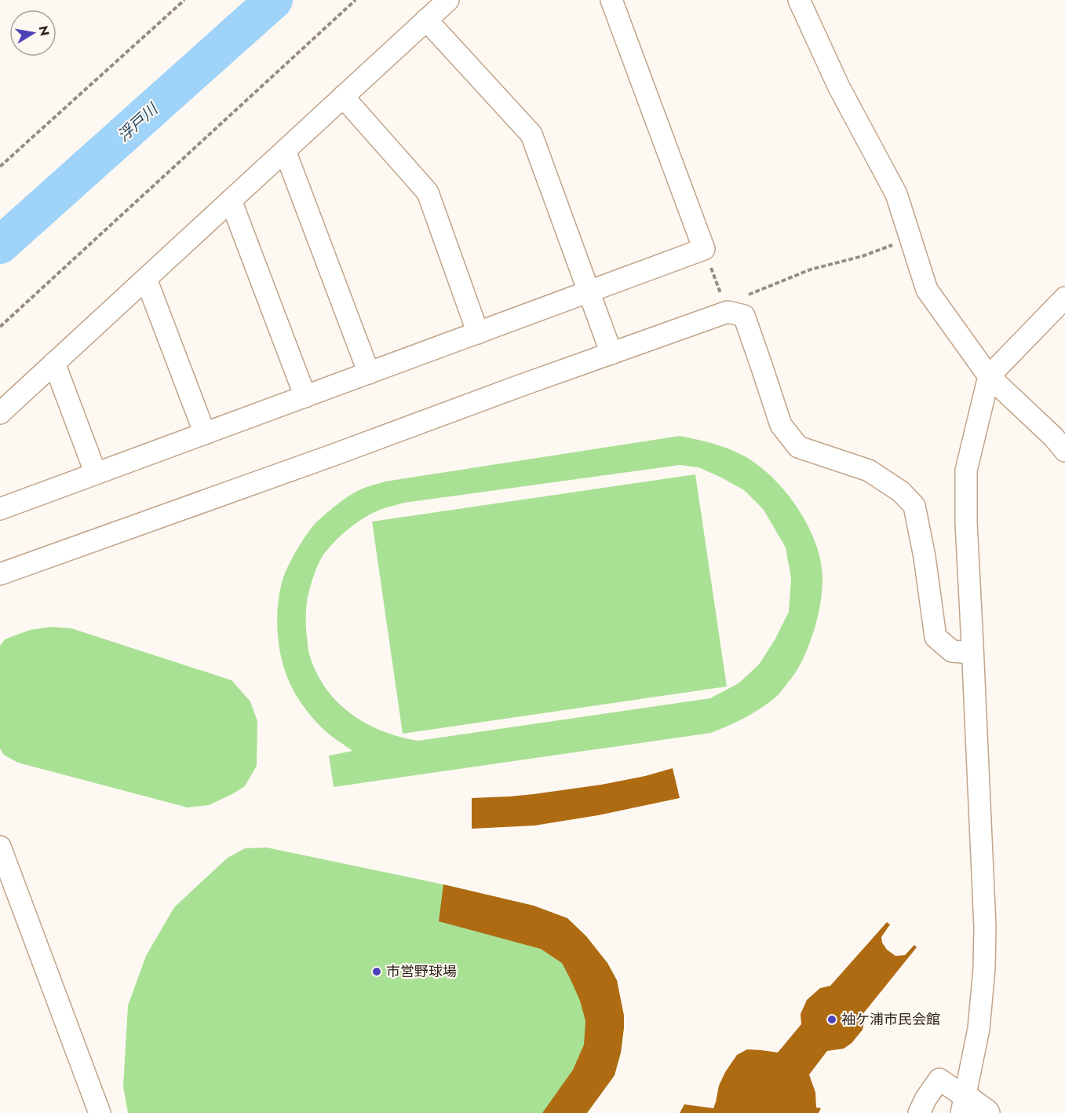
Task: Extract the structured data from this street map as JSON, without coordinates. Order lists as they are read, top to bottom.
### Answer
{
  "water": ["浮戸川"],
  "places": ["市営野球場", "袖ケ浦市民会館"],
  "north": "right"
}
